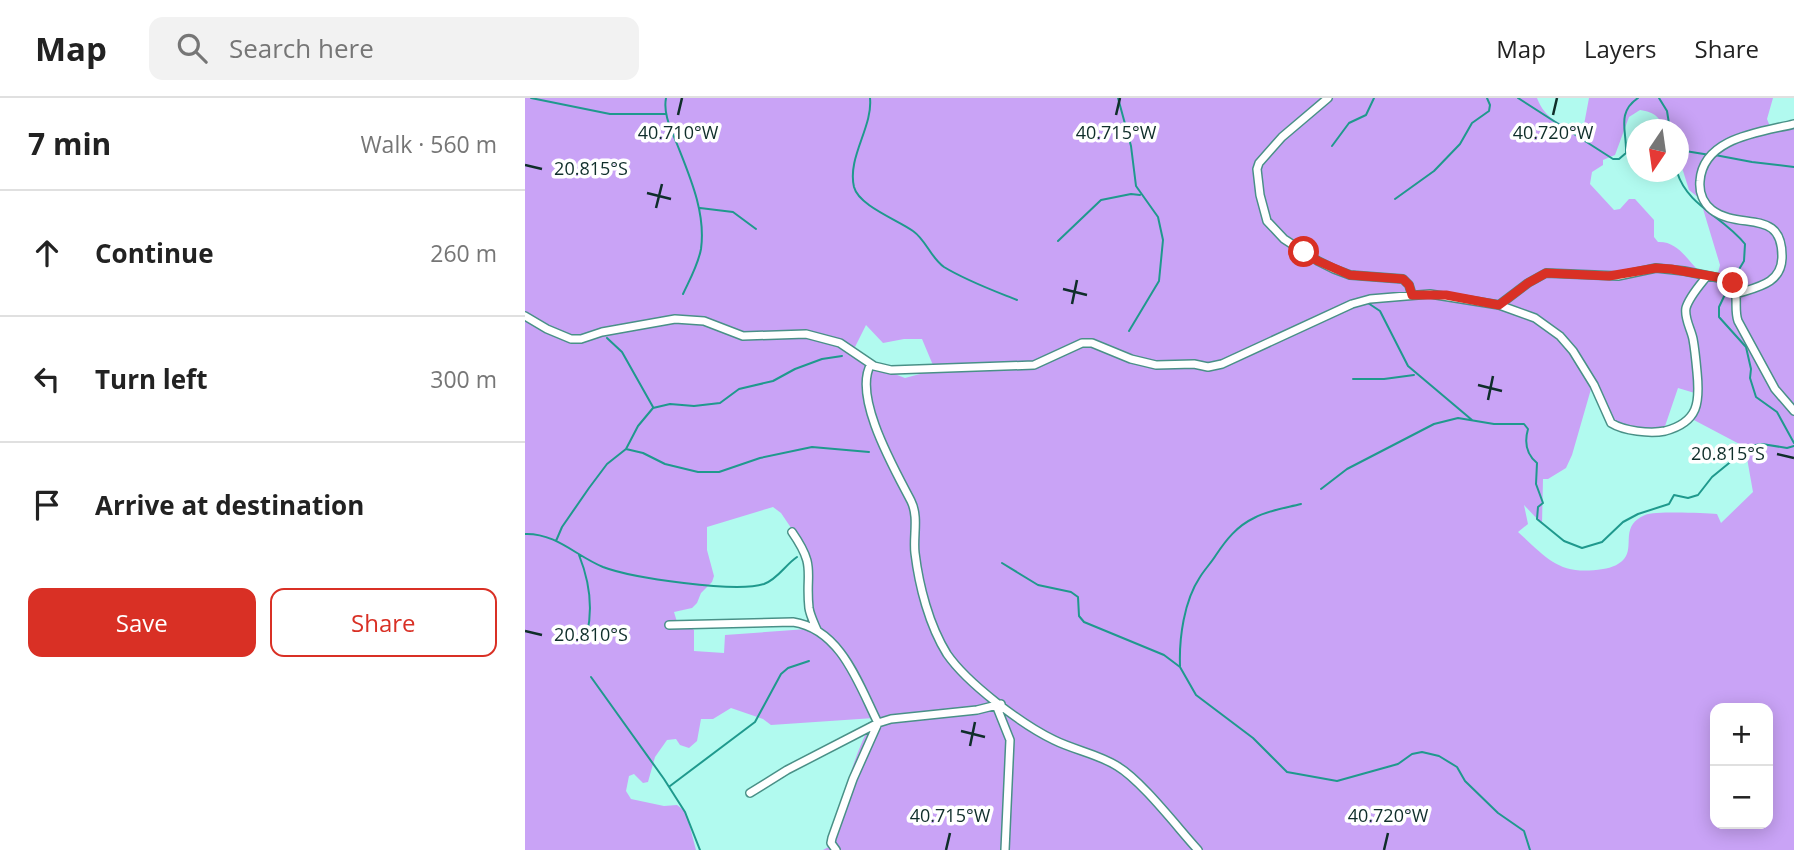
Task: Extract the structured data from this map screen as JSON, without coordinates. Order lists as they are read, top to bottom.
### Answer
{
  "north": "bottom",
  "page": {
    "header": "Map",
    "search": "Search here",
    "nav": ["Map", "Layers", "Share"],
    "heading": ["7 min", "Walk · 560 m"],
    "list": [
      ["Continue", "260 m"],
      ["Turn left", "300 m"],
      "Arrive at destination"
    ],
    "buttons": ["Save", "Share"],
    "map_buttons": ["+", "−"]
  },
  "coordinates": [
    "40.710°W",
    "40.715°W",
    "40.720°W",
    "20.815°S",
    "20.810°S"
  ]
}
